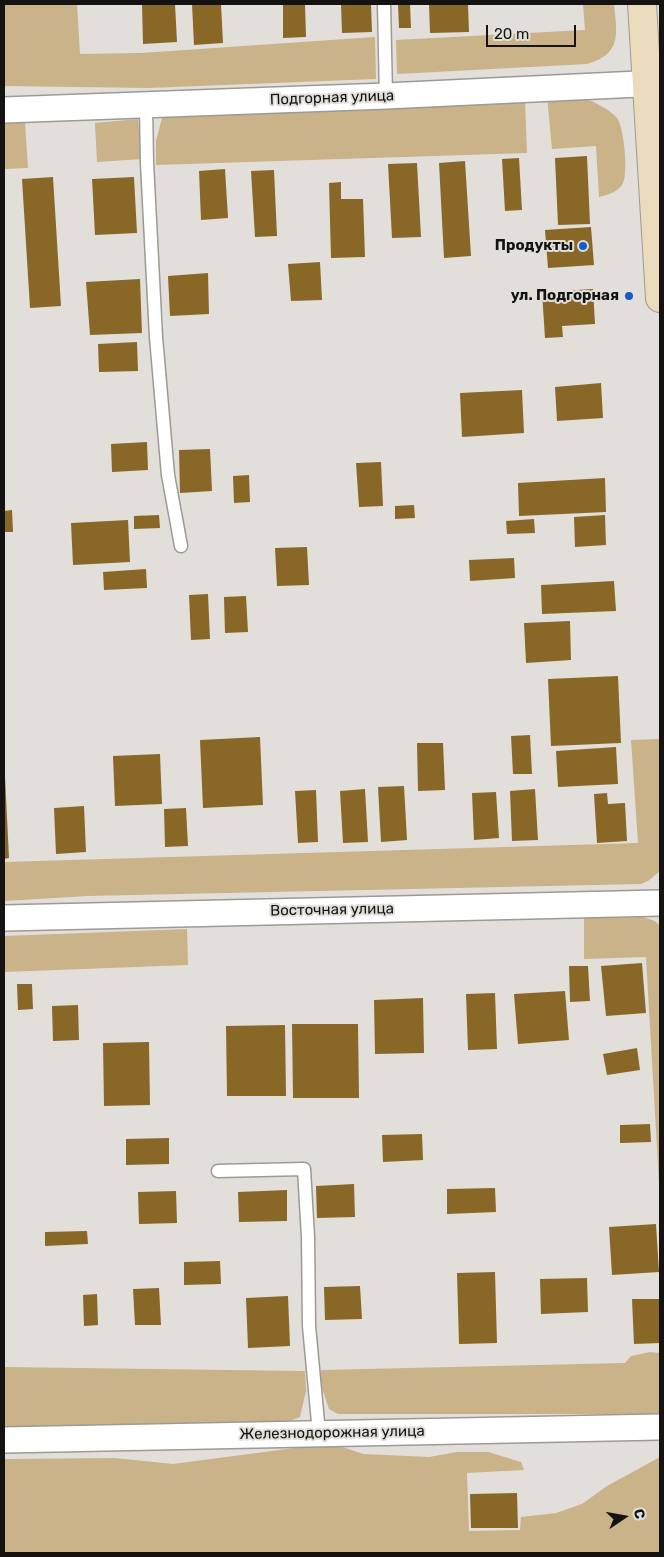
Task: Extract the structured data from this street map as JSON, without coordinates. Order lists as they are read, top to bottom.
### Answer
{
  "streets": {
    "street": ["Подгорная улица", "Восточная улица", "Железнодорожная улица"]
  },
  "places": ["Продукты", "ул. Подгорная"],
  "scale_bar": "20 m",
  "north": "right"
}
